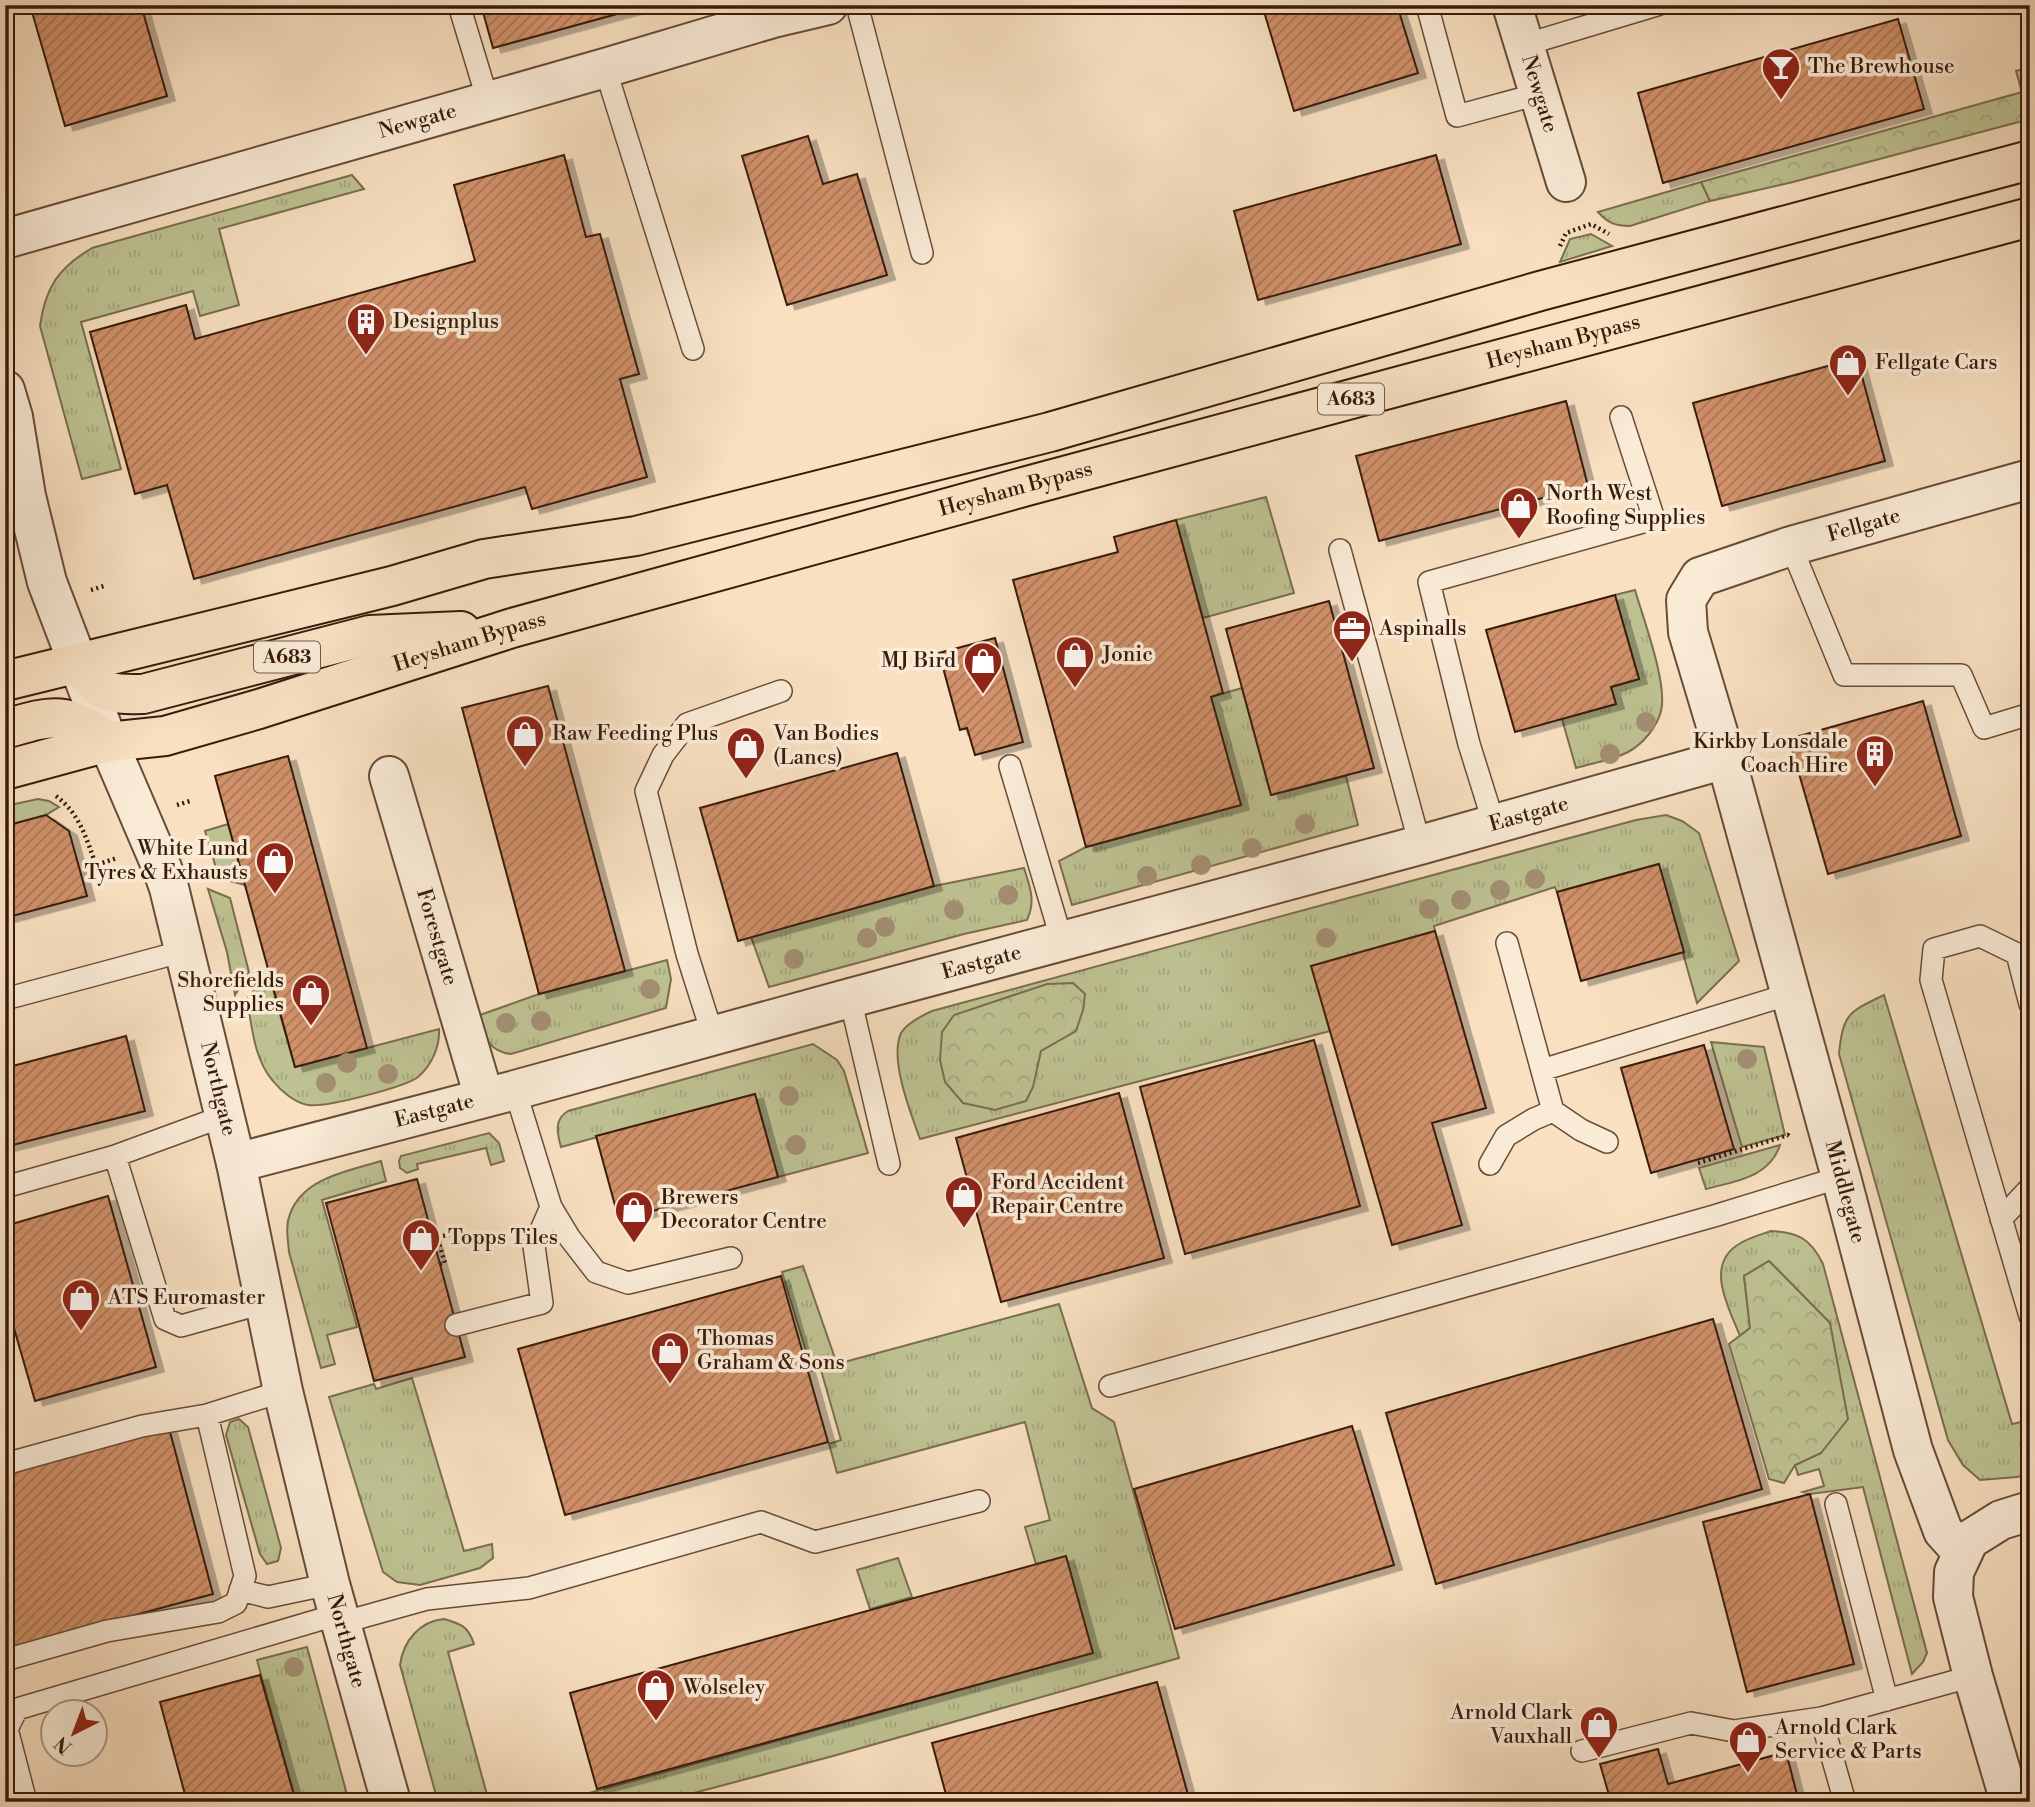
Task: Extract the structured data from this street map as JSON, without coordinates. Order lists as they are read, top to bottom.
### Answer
{
  "streets": {
    "highway": ["Heysham Bypass", "A683"],
    "street": [
      "Newgate",
      "Fellgate",
      "Eastgate",
      "Forestgate",
      "Northgate",
      "Middlegate"
    ]
  },
  "crossings": [
    ["Heysham Bypass", "A683"],
    ["Heysham Bypass", "Northgate"],
    ["A683", "Northgate"],
    ["Fellgate", "Middlegate"],
    ["Eastgate", "Forestgate"],
    ["Eastgate", "Northgate"],
    ["Eastgate", "Middlegate"]
  ],
  "places": {
    "bar": ["The Brewhouse"],
    "building": ["Designplus", "Kirkby Lonsdale Coach Hire"],
    "shop": [
      "Fellgate Cars",
      "North West Roofing Supplies",
      "Jonic",
      "MJ Bird",
      "Raw Feeding Plus",
      "Van Bodies (Lancs)",
      "White Lund Tyres & Exhausts",
      "Shorefields Supplies",
      "Ford Accident Repair Centre",
      "Brewers Decorator Centre",
      "Topps Tiles",
      "ATS Euromaster",
      "Thomas Graham & Sons",
      "Wolseley",
      "Arnold Clark Vauxhall",
      "Arnold Clark Service & Parts"
    ],
    "office": ["Aspinalls"]
  },
  "north": "bottom left"
}
